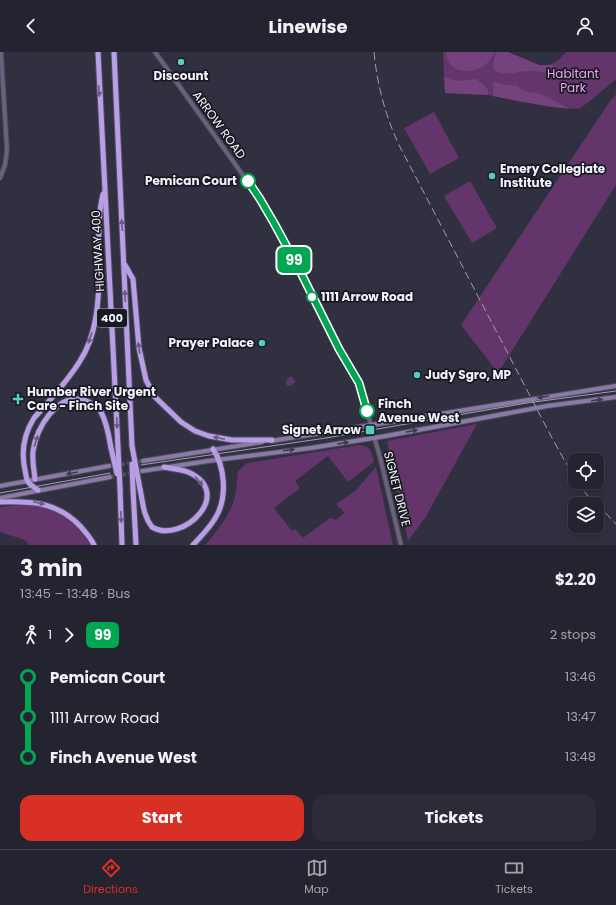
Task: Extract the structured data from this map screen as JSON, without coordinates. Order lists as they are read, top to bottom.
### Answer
{
  "streets": {
    "highway": ["HIGHWAY 400", "400"],
    "street": ["ARROW ROAD", "SIGNET DRIVE"]
  },
  "crossings": [
    ["ARROW ROAD", "SIGNET DRIVE"]
  ],
  "parks": ["Habitant Park"],
  "places": {
    "other": [
      "Discount",
      "Emery Collegiate Institute",
      "Pemican Court",
      "1111 Arrow Road",
      "Prayer Palace",
      "Judy Sgro, MP",
      "Finch Avenue West"
    ],
    "health": ["Humber River Urgent Care - Finch Site"],
    "transit": ["Signet Arrow"]
  },
  "lines": ["bus line 99"],
  "page": {
    "header": "Linewise",
    "on_map": "99",
    "heading": ["3 min", "13:45 – 13:48 · Bus", "$2.20"],
    "legs": ["1", "99", "2 stops"],
    "list": [
      {
        "name": "Pemican Court",
        "value": "13:46"
      },
      {
        "name": "1111 Arrow Road",
        "value": "13:47"
      },
      {
        "name": "Finch Avenue West",
        "value": "13:48"
      }
    ],
    "buttons": ["Start", "Tickets"],
    "tabs": ["Directions", "Map", "Tickets"]
  }
}
